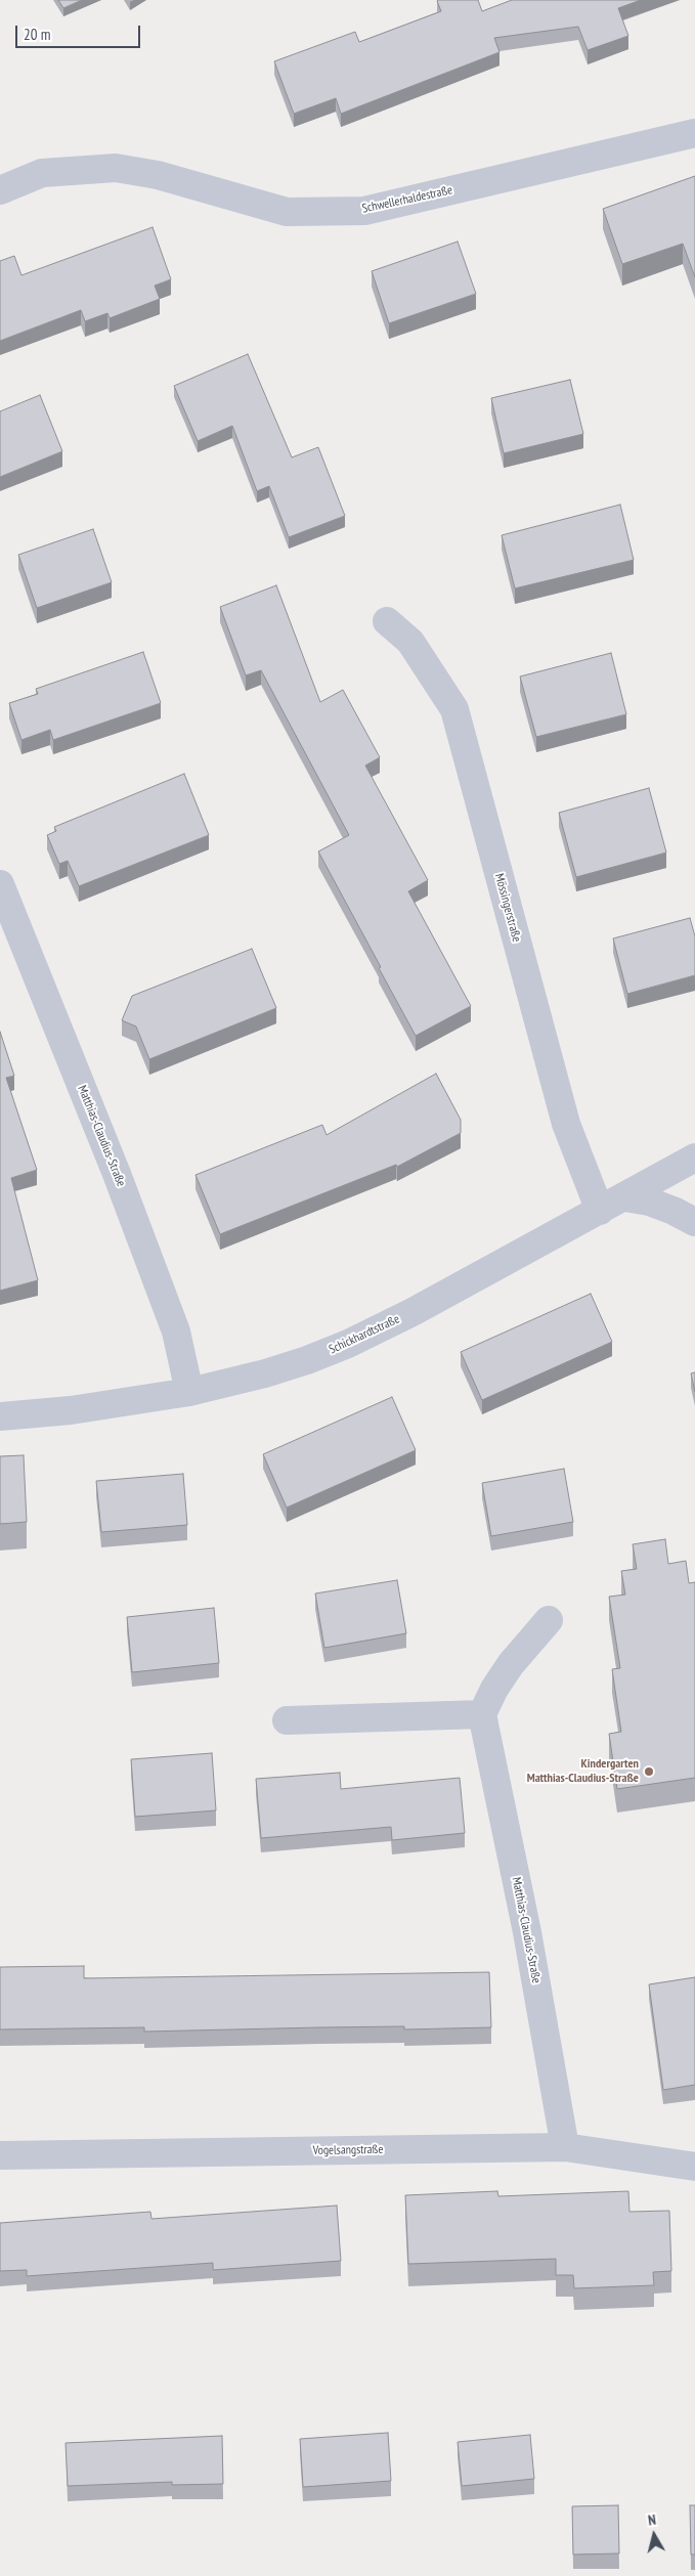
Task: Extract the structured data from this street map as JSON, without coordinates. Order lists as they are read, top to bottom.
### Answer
{
  "streets": {
    "street": [
      "Schwellerhaldestraße",
      "Mössingerstraße",
      "Matthias-Claudius-Straße",
      "Schickhardtstraße",
      "Vogelsangstraße"
    ]
  },
  "crossings": [
    ["Mössingerstraße", "Schickhardtstraße"],
    ["Matthias-Claudius-Straße", "Schickhardtstraße"],
    ["Matthias-Claudius-Straße", "Vogelsangstraße"]
  ],
  "places": ["Kindergarten Matthias-Claudius-Straße"],
  "scale_bar": "20 m",
  "north": "top"
}
